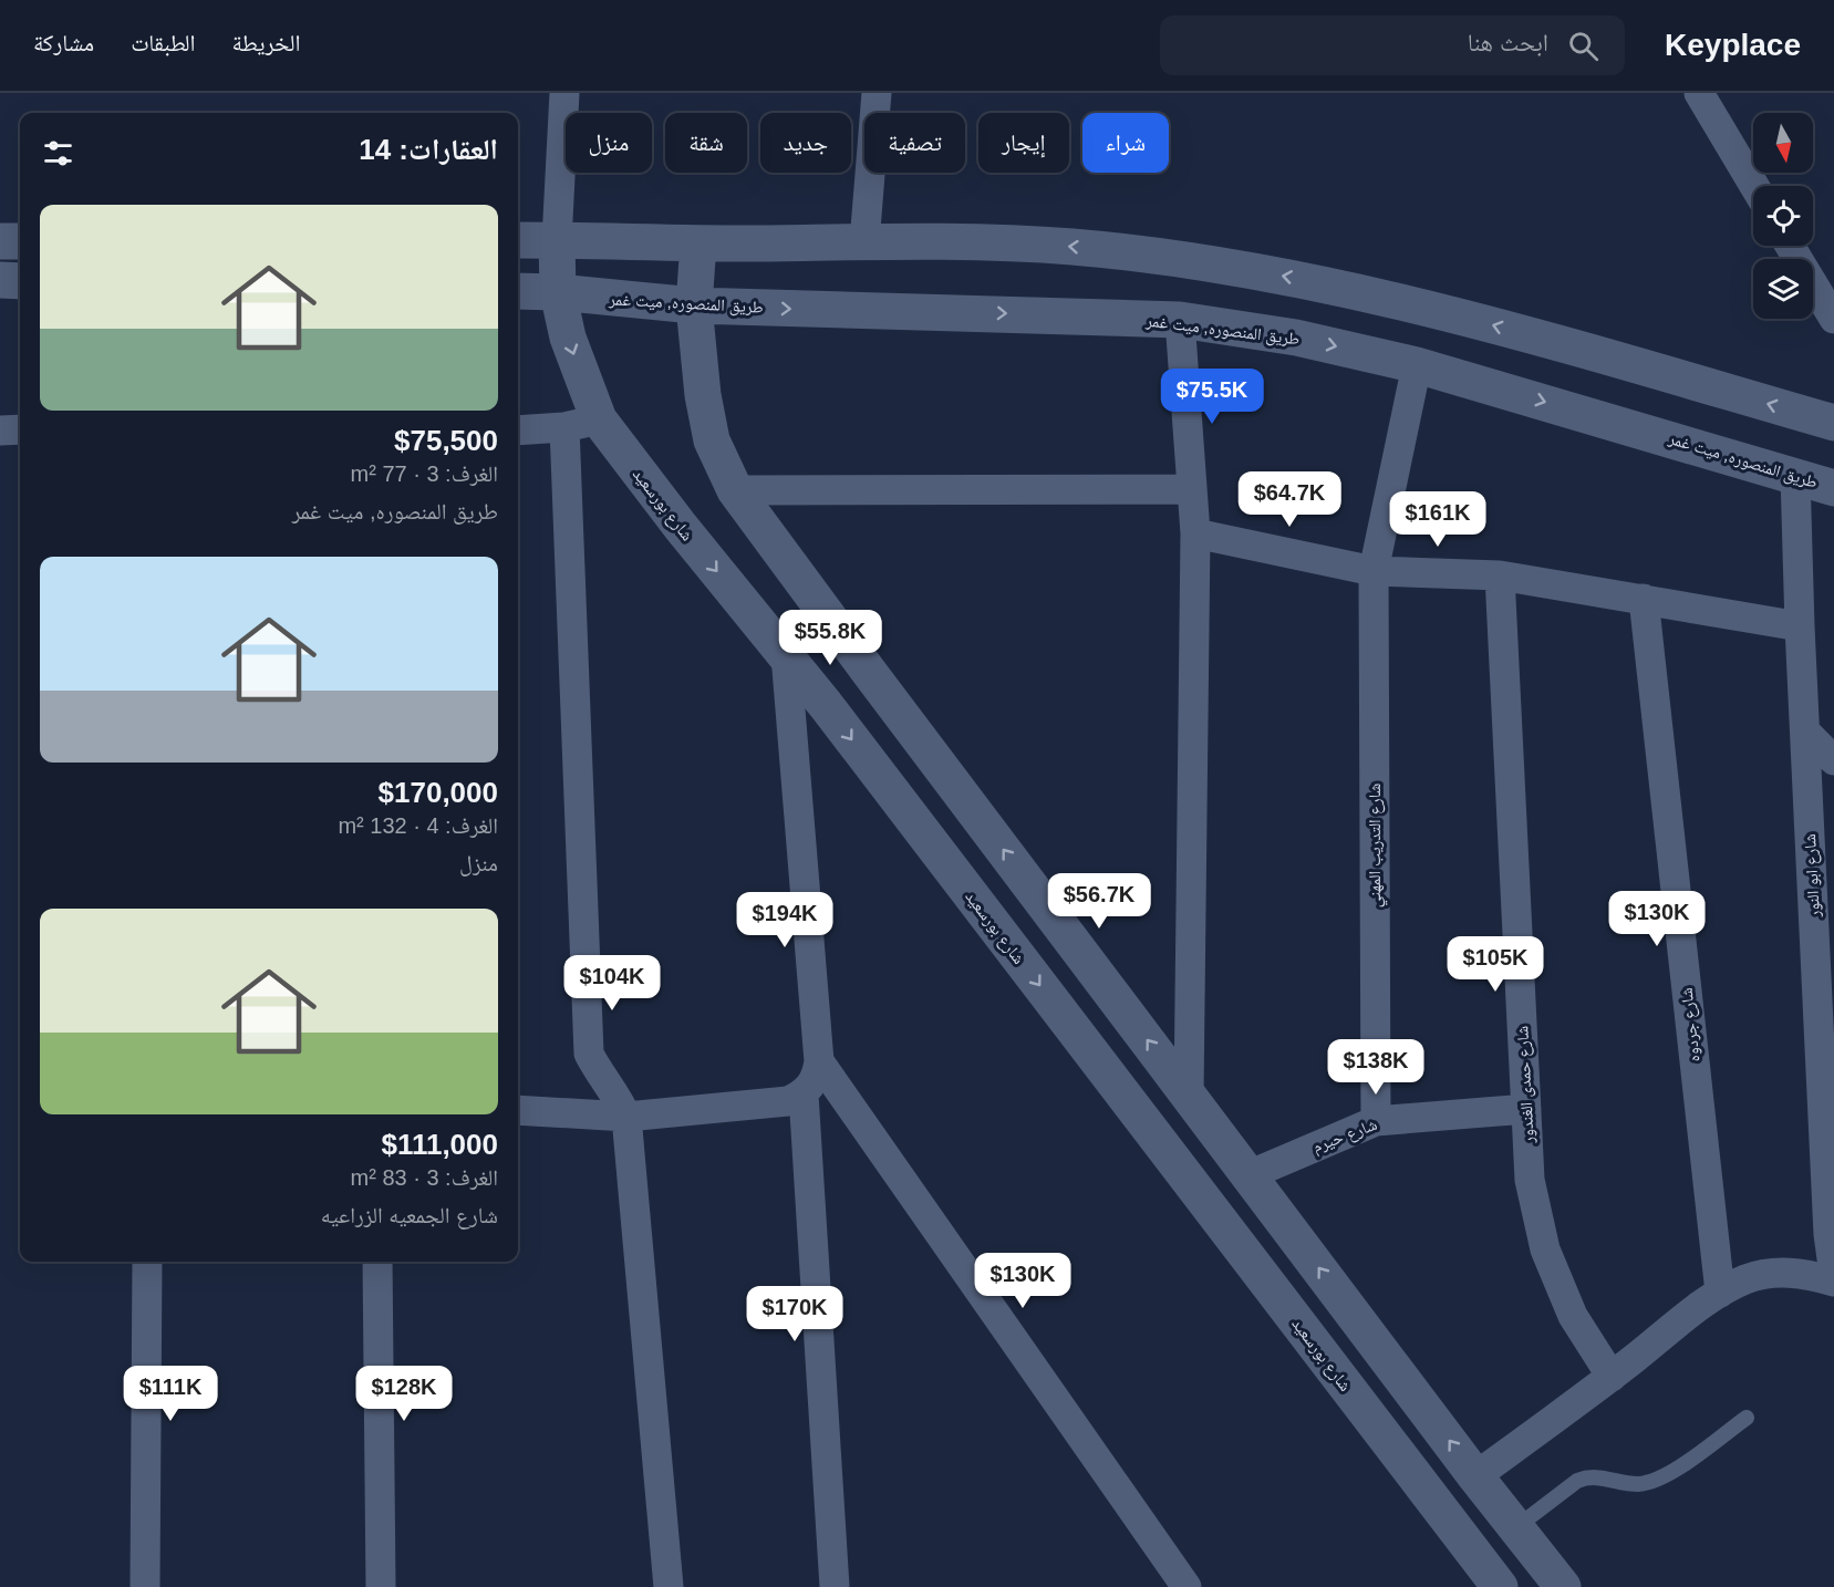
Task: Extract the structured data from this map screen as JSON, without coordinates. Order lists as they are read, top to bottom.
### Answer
{
  "streets": {
    "street": [
      "طريق المنصوره, ميت غمر",
      "شارع بورسعيد",
      "شارع التدريب المهني",
      "شارع ابو النور",
      "شارع جردوه",
      "شارع حمدى الغندور",
      "شارع حيرم"
    ]
  },
  "crossings": [
    ["طريق المنصوره, ميت غمر", "شارع بورسعيد"],
    ["طريق المنصوره, ميت غمر", "شارع التدريب المهني"],
    ["طريق المنصوره, ميت غمر", "شارع ابو النور"],
    ["شارع التدريب المهني", "شارع حيرم"],
    ["شارع حمدى الغندور", "شارع حيرم"]
  ],
  "north": "bottom",
  "page": {
    "header": "Keyplace",
    "search": "ابحث هنا",
    "nav": ["الخريطة", "الطبقات", "مشاركة"],
    "chip": [
      "شراء",
      "إيجار",
      "تصفية",
      "جديد",
      "شقة",
      "منزل"
    ],
    "heading": "العقارات: 14",
    "list": [
      {
        "name": "$75,500",
        "note": "الغرف: 3 · 77 m² · طريق المنصوره, ميت غمر"
      },
      {
        "name": "$170,000",
        "note": "الغرف: 4 · 132 m² · منزل"
      },
      {
        "name": "$111,000",
        "note": "الغرف: 3 · 83 m² · شارع الجمعيه الزراعيه"
      }
    ],
    "price": [
      "$75.5K",
      "$64.7K",
      "$161K",
      "$55.8K",
      "$56.7K",
      "$130K",
      "$194K",
      "$105K",
      "$104K",
      "$138K",
      "$130K",
      "$170K",
      "$111K",
      "$128K"
    ]
  }
}
